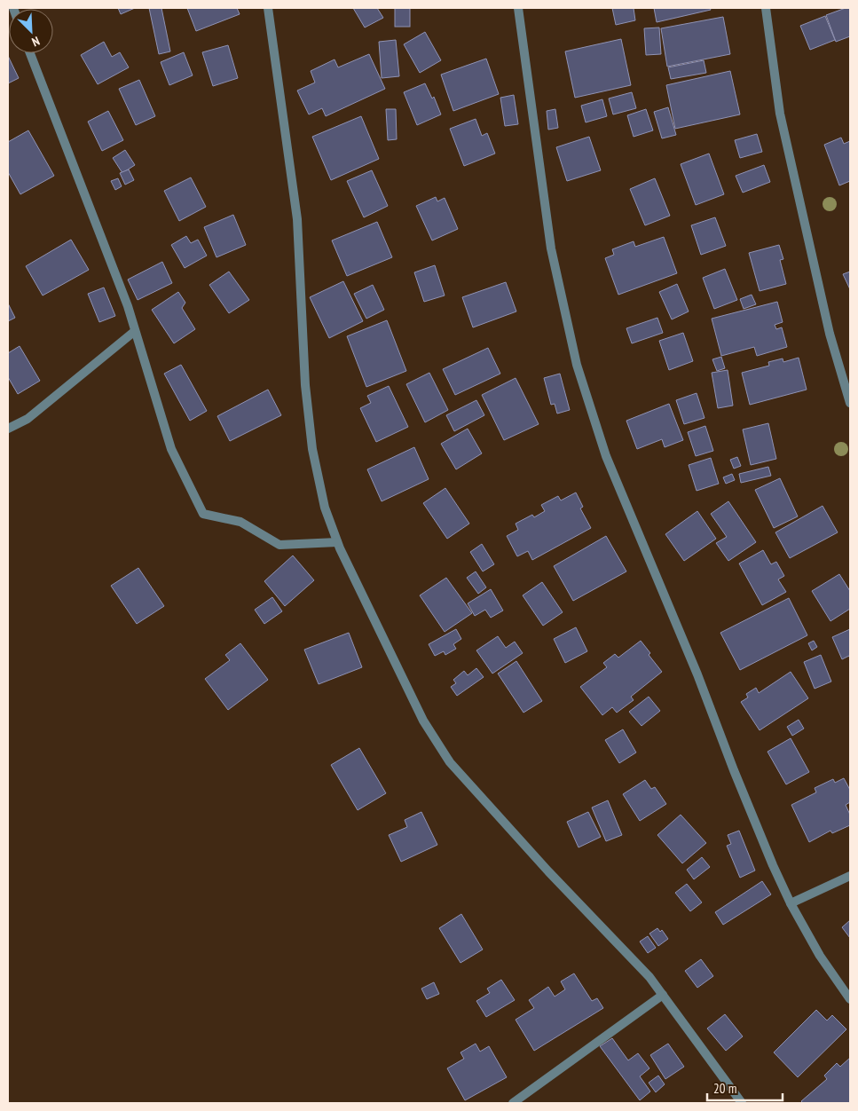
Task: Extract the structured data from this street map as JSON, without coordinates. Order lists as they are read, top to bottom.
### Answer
{
  "scale_bar": "20 m",
  "north": "bottom right"
}
